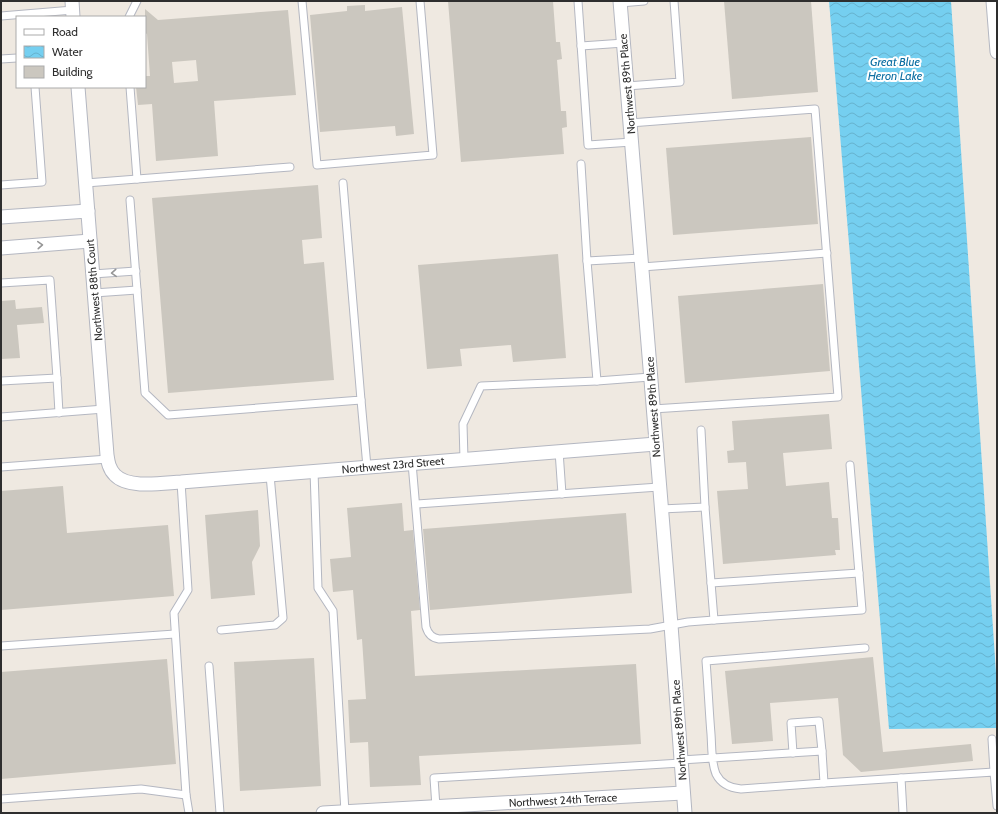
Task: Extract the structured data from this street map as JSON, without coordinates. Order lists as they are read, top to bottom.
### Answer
{
  "streets": {
    "street": [
      "Northwest 89th Place",
      "Northwest 88th Court",
      "Northwest 23rd Street",
      "Northwest 24th Terrace"
    ]
  },
  "crossings": [
    ["Northwest 89th Place", "Northwest 23rd Street"],
    ["Northwest 89th Place", "Northwest 24th Terrace"],
    ["Northwest 88th Court", "Northwest 23rd Street"]
  ],
  "water": ["Great Blue Heron Lake"],
  "legend": ["Road", "Water", "Building"]
}
